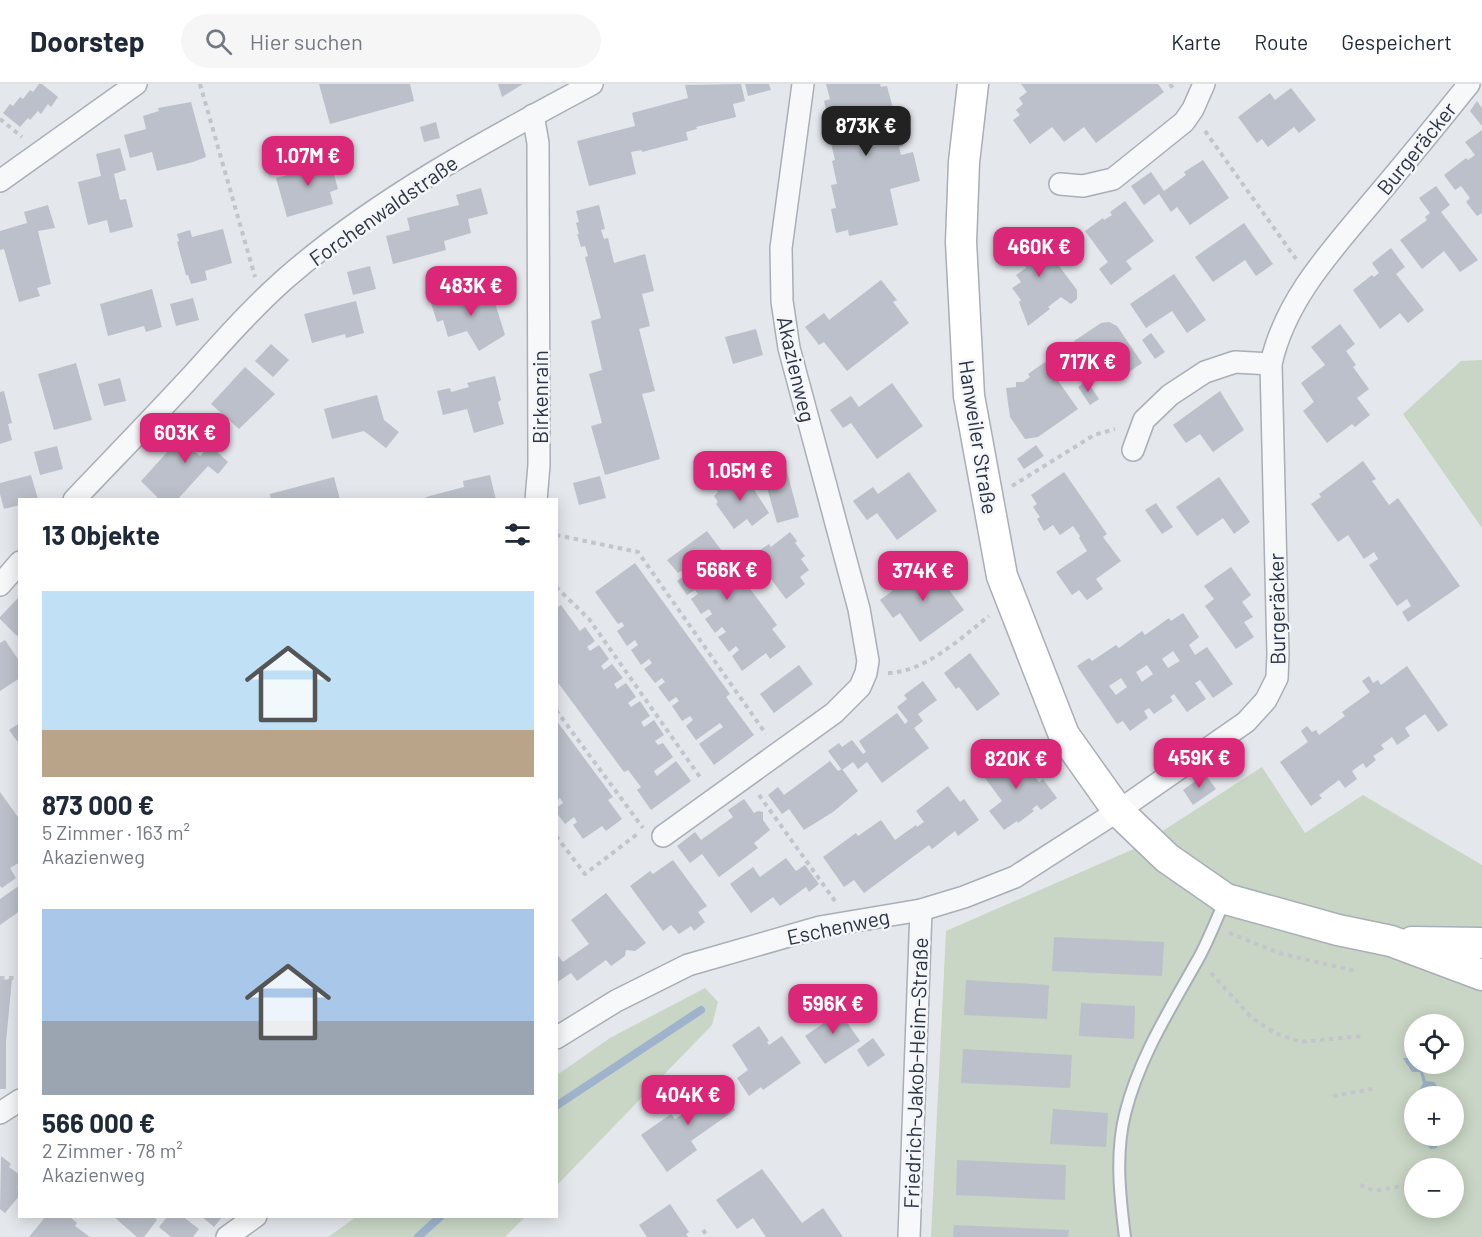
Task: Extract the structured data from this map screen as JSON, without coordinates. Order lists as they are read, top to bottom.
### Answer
{
  "streets": {
    "street": [
      "Burgeräcker",
      "Forchenwaldstraße",
      "Akazienweg",
      "Birkenrain",
      "Hanweiler Straße",
      "Eschenweg",
      "Friedrich-Jakob-Heim-Straße"
    ]
  },
  "crossings": [
    ["Burgeräcker", "Hanweiler Straße"],
    ["Burgeräcker", "Eschenweg"],
    ["Forchenwaldstraße", "Birkenrain"],
    ["Hanweiler Straße", "Eschenweg"],
    ["Eschenweg", "Friedrich-Jakob-Heim-Straße"]
  ],
  "page": {
    "header": "Doorstep",
    "search": "Hier suchen",
    "nav": ["Karte", "Route", "Gespeichert"],
    "price": [
      "873K €",
      "1.07M €",
      "460K €",
      "483K €",
      "717K €",
      "603K €",
      "1.05M €",
      "566K €",
      "374K €",
      "459K €",
      "820K €",
      "596K €",
      "404K €"
    ],
    "heading": "13 Objekte",
    "list": [
      {
        "name": "873 000 €",
        "note": "5 Zimmer · 163 m² · Akazienweg"
      },
      {
        "name": "566 000 €",
        "note": "2 Zimmer · 78 m² · Akazienweg"
      }
    ],
    "map_buttons": ["+", "−"]
  }
}
